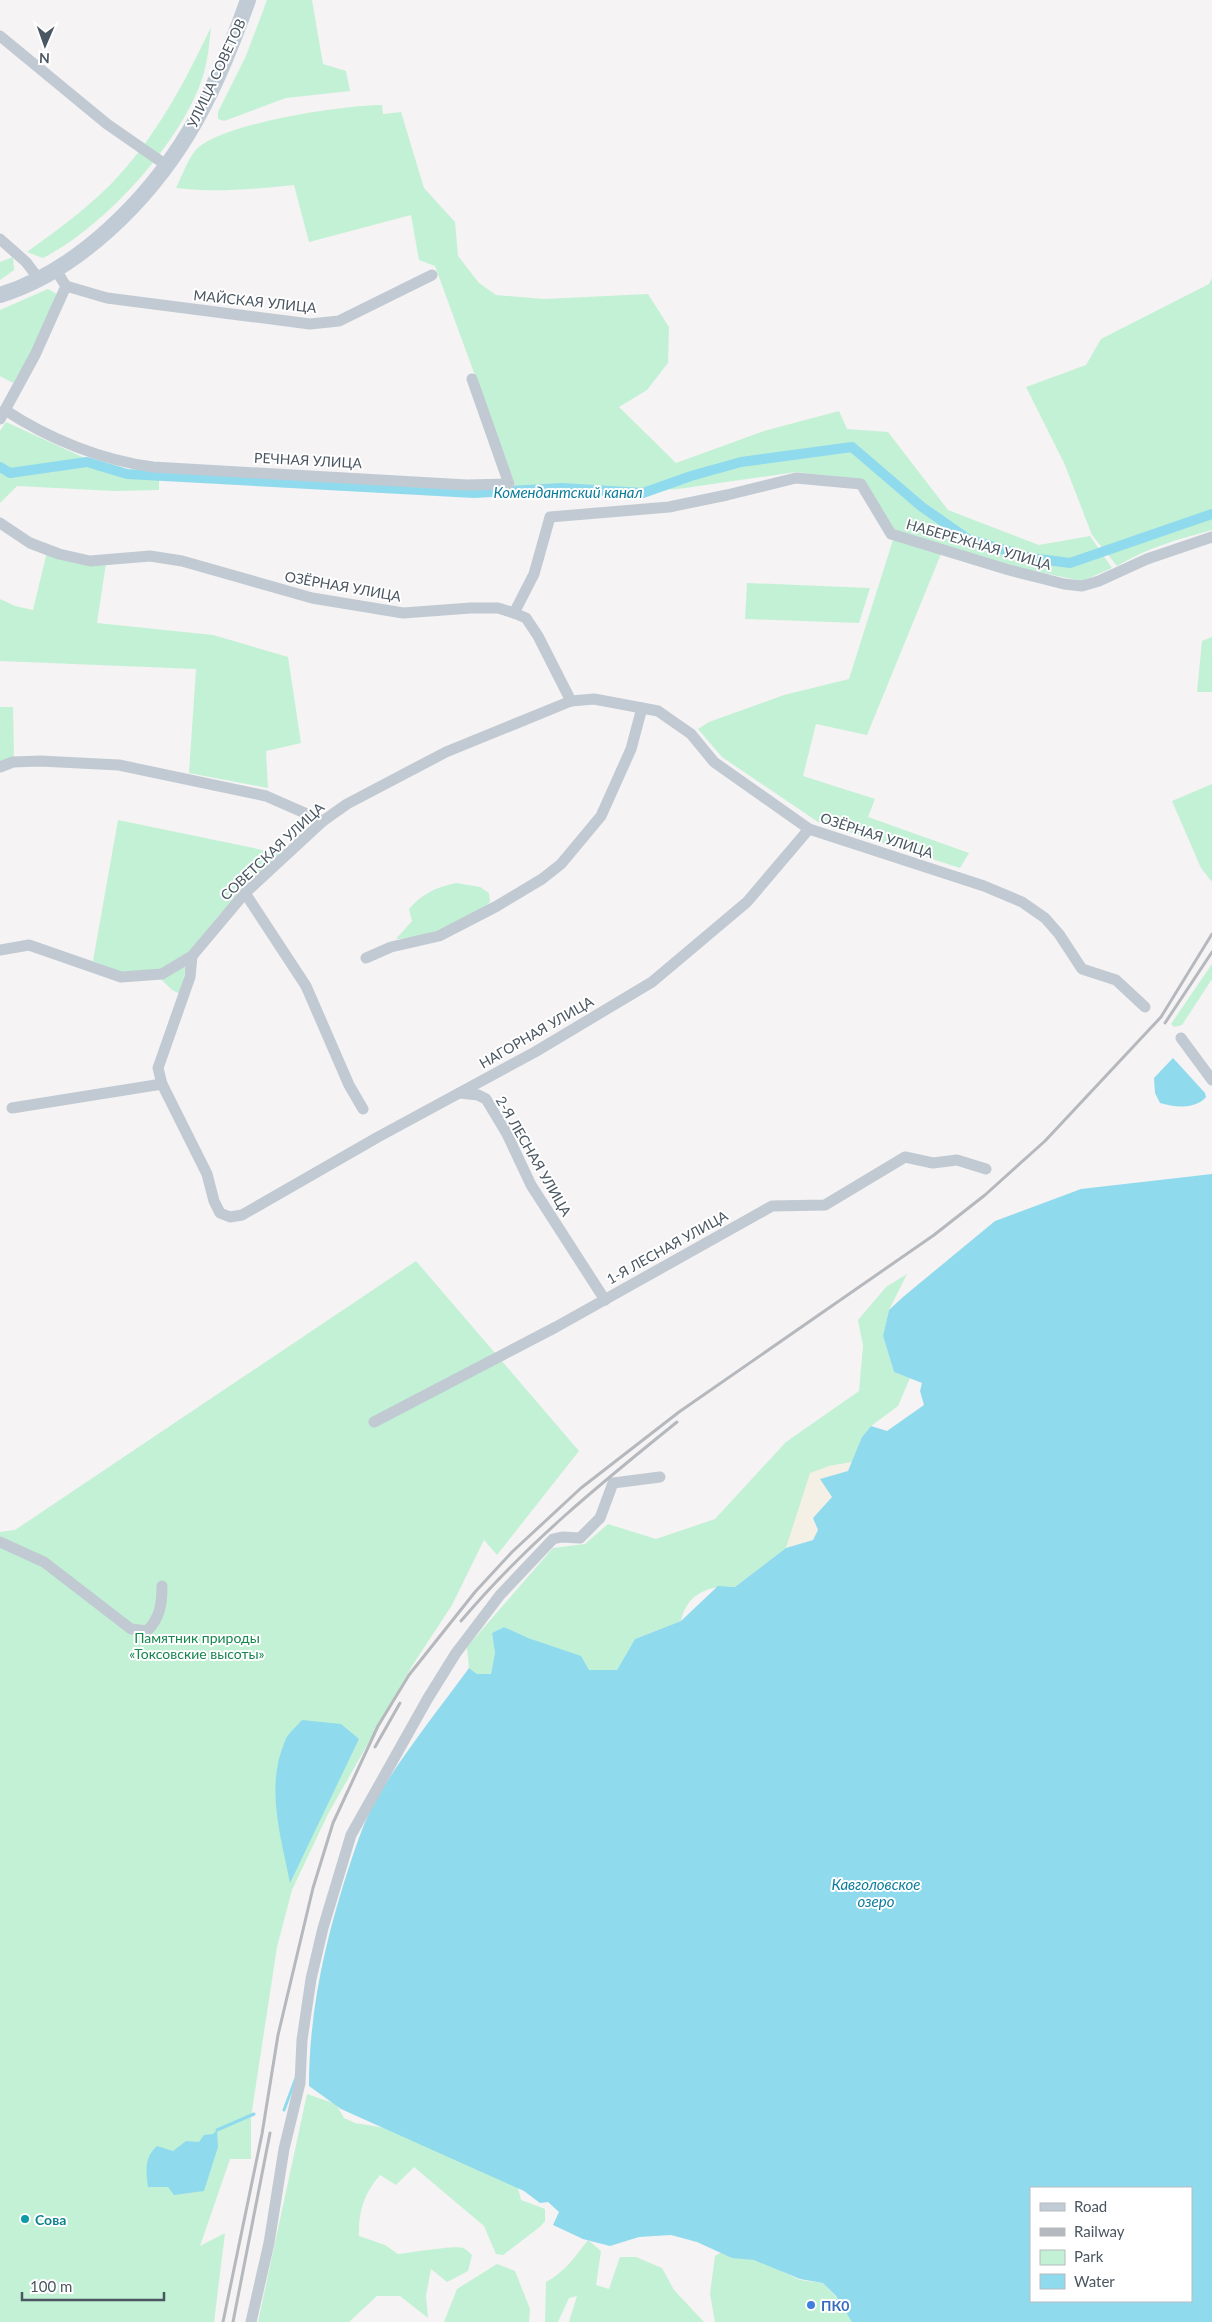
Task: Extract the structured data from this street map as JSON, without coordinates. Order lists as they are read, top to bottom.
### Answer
{
  "streets": {
    "main road": ["УЛИЦА СОВЕТОВ"],
    "street": [
      "МАЙСКАЯ УЛИЦА",
      "РЕЧНАЯ УЛИЦА",
      "НАБЕРЕЖНАЯ УЛИЦА",
      "ОЗЁРНАЯ УЛИЦА",
      "СОВЕТСКАЯ УЛИЦА",
      "НАГОРНАЯ УЛИЦА",
      "2-Я ЛЕСНАЯ УЛИЦА",
      "1-Я ЛЕСНАЯ УЛИЦА"
    ]
  },
  "crossings": [
    ["НАБЕРЕЖНАЯ УЛИЦА", "ОЗЁРНАЯ УЛИЦА"],
    ["ОЗЁРНАЯ УЛИЦА", "СОВЕТСКАЯ УЛИЦА"],
    ["ОЗЁРНАЯ УЛИЦА", "НАГОРНАЯ УЛИЦА"],
    ["НАГОРНАЯ УЛИЦА", "2-Я ЛЕСНАЯ УЛИЦА"],
    ["2-Я ЛЕСНАЯ УЛИЦА", "1-Я ЛЕСНАЯ УЛИЦА"]
  ],
  "water": ["Комендантский канал", "Кавголовское озеро"],
  "parks": ["Памятник природы «Токсовские высоты»"],
  "places": ["Сова", "ПК0"],
  "legend": [
    "Road",
    "Railway",
    "Park",
    "Water"
  ],
  "scale_bar": "100 m",
  "north": "bottom"
}
